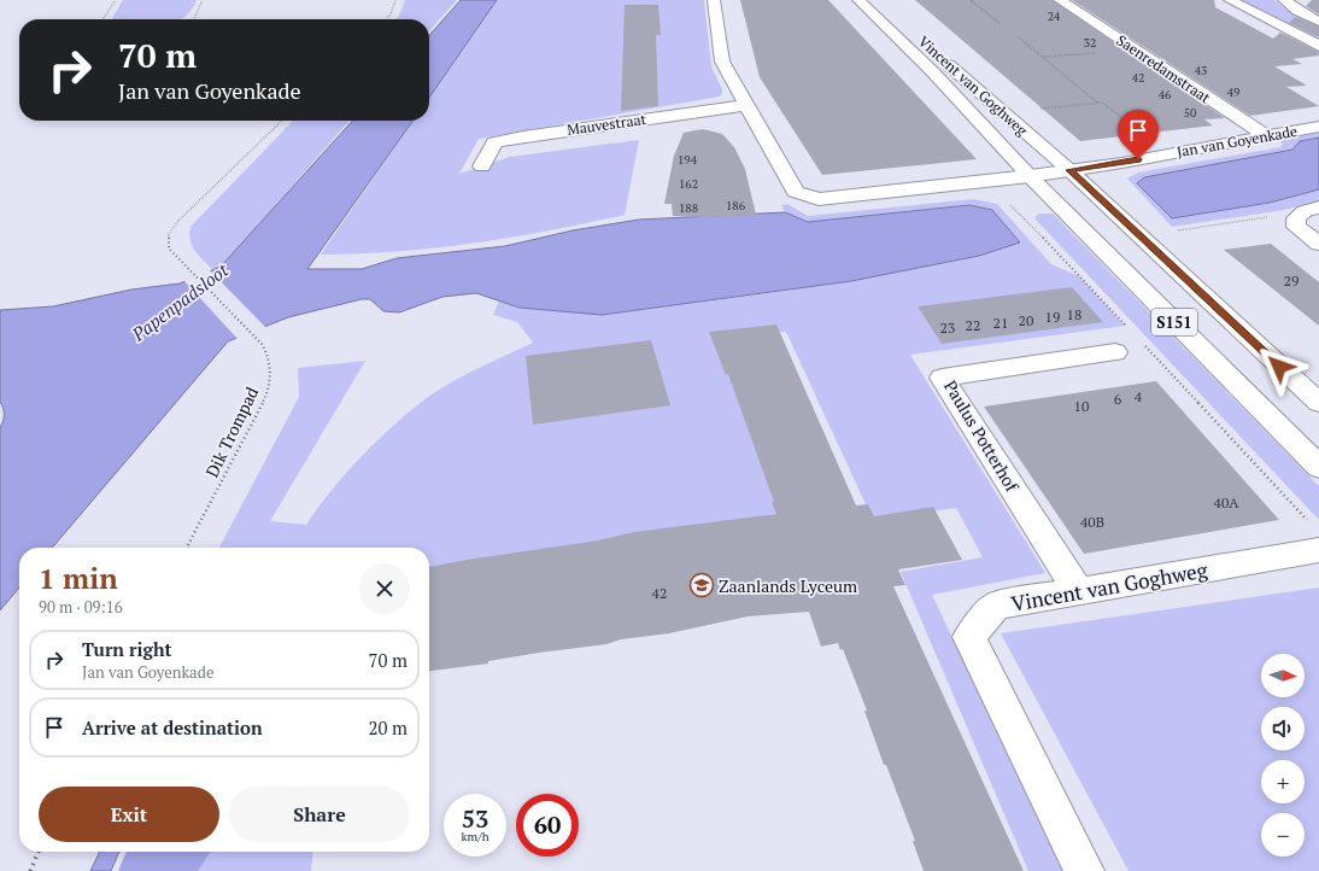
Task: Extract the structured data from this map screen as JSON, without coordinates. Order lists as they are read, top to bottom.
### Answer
{
  "streets": {
    "street": [
      "Saenredamstraat",
      "Vincent van Goghweg",
      "Mauvestraat",
      "Jan van Goyenkade",
      "S151",
      "Paulus Potterhof"
    ],
    "path": ["Dik Trompad"]
  },
  "crossings": [
    ["Saenredamstraat", "Jan van Goyenkade"],
    ["Vincent van Goghweg", "Jan van Goyenkade"],
    ["Vincent van Goghweg", "Paulus Potterhof"]
  ],
  "water": ["Papenpadsloot"],
  "places": {
    "school or university": ["Zaanlands Lyceum"]
  },
  "house_numbers": [
    "24",
    "32",
    "43",
    "42",
    "49",
    "46",
    "50",
    "194",
    "162",
    "186",
    "188",
    "29",
    "18",
    "19",
    "20",
    "21",
    "22",
    "23",
    "4",
    "6",
    "10",
    "40A",
    "40B",
    "42"
  ],
  "north": "right",
  "page": {
    "turn": ["70 m", "Jan van Goyenkade"],
    "heading": ["1 min", "90 m · 09:16"],
    "list": [
      {
        "name": "Turn right",
        "note": "Jan van Goyenkade",
        "value": "70 m"
      },
      {
        "name": "Arrive at destination",
        "value": "20 m"
      }
    ],
    "map_buttons": ["+", "−"],
    "buttons": ["Exit", "Share"],
    "speed": "53 km/h",
    "limit": "60"
  }
}
